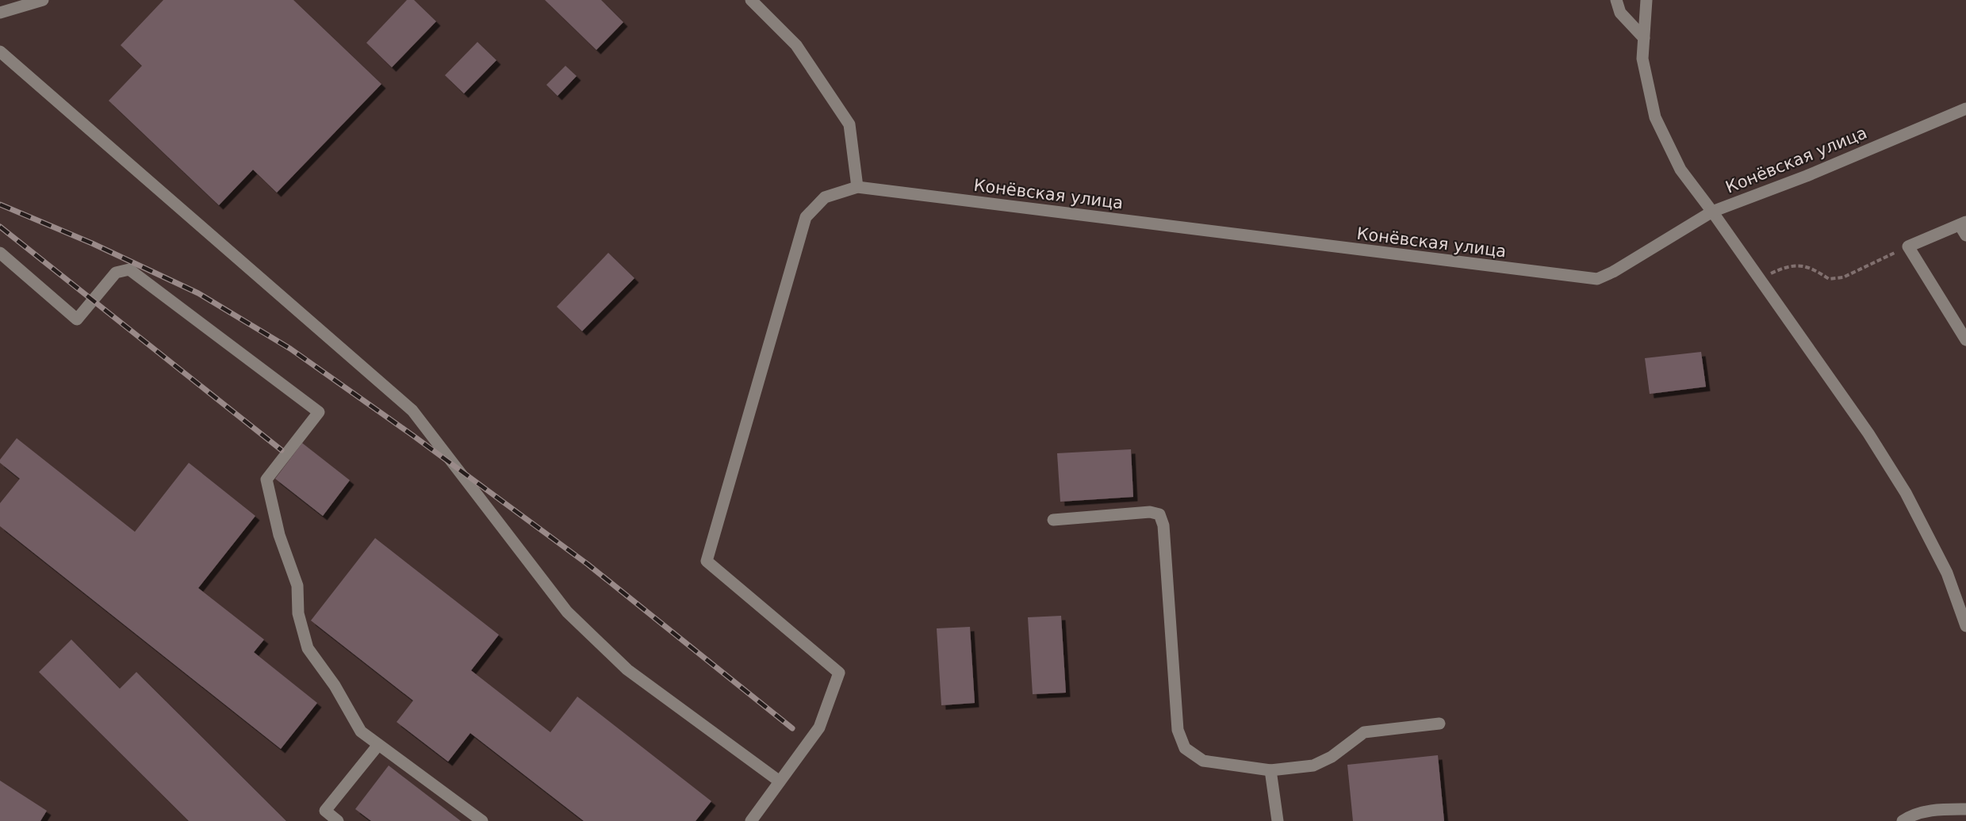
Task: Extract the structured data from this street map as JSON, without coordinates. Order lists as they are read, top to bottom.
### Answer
{
  "streets": {
    "street": ["Конёвская улица"]
  }
}
